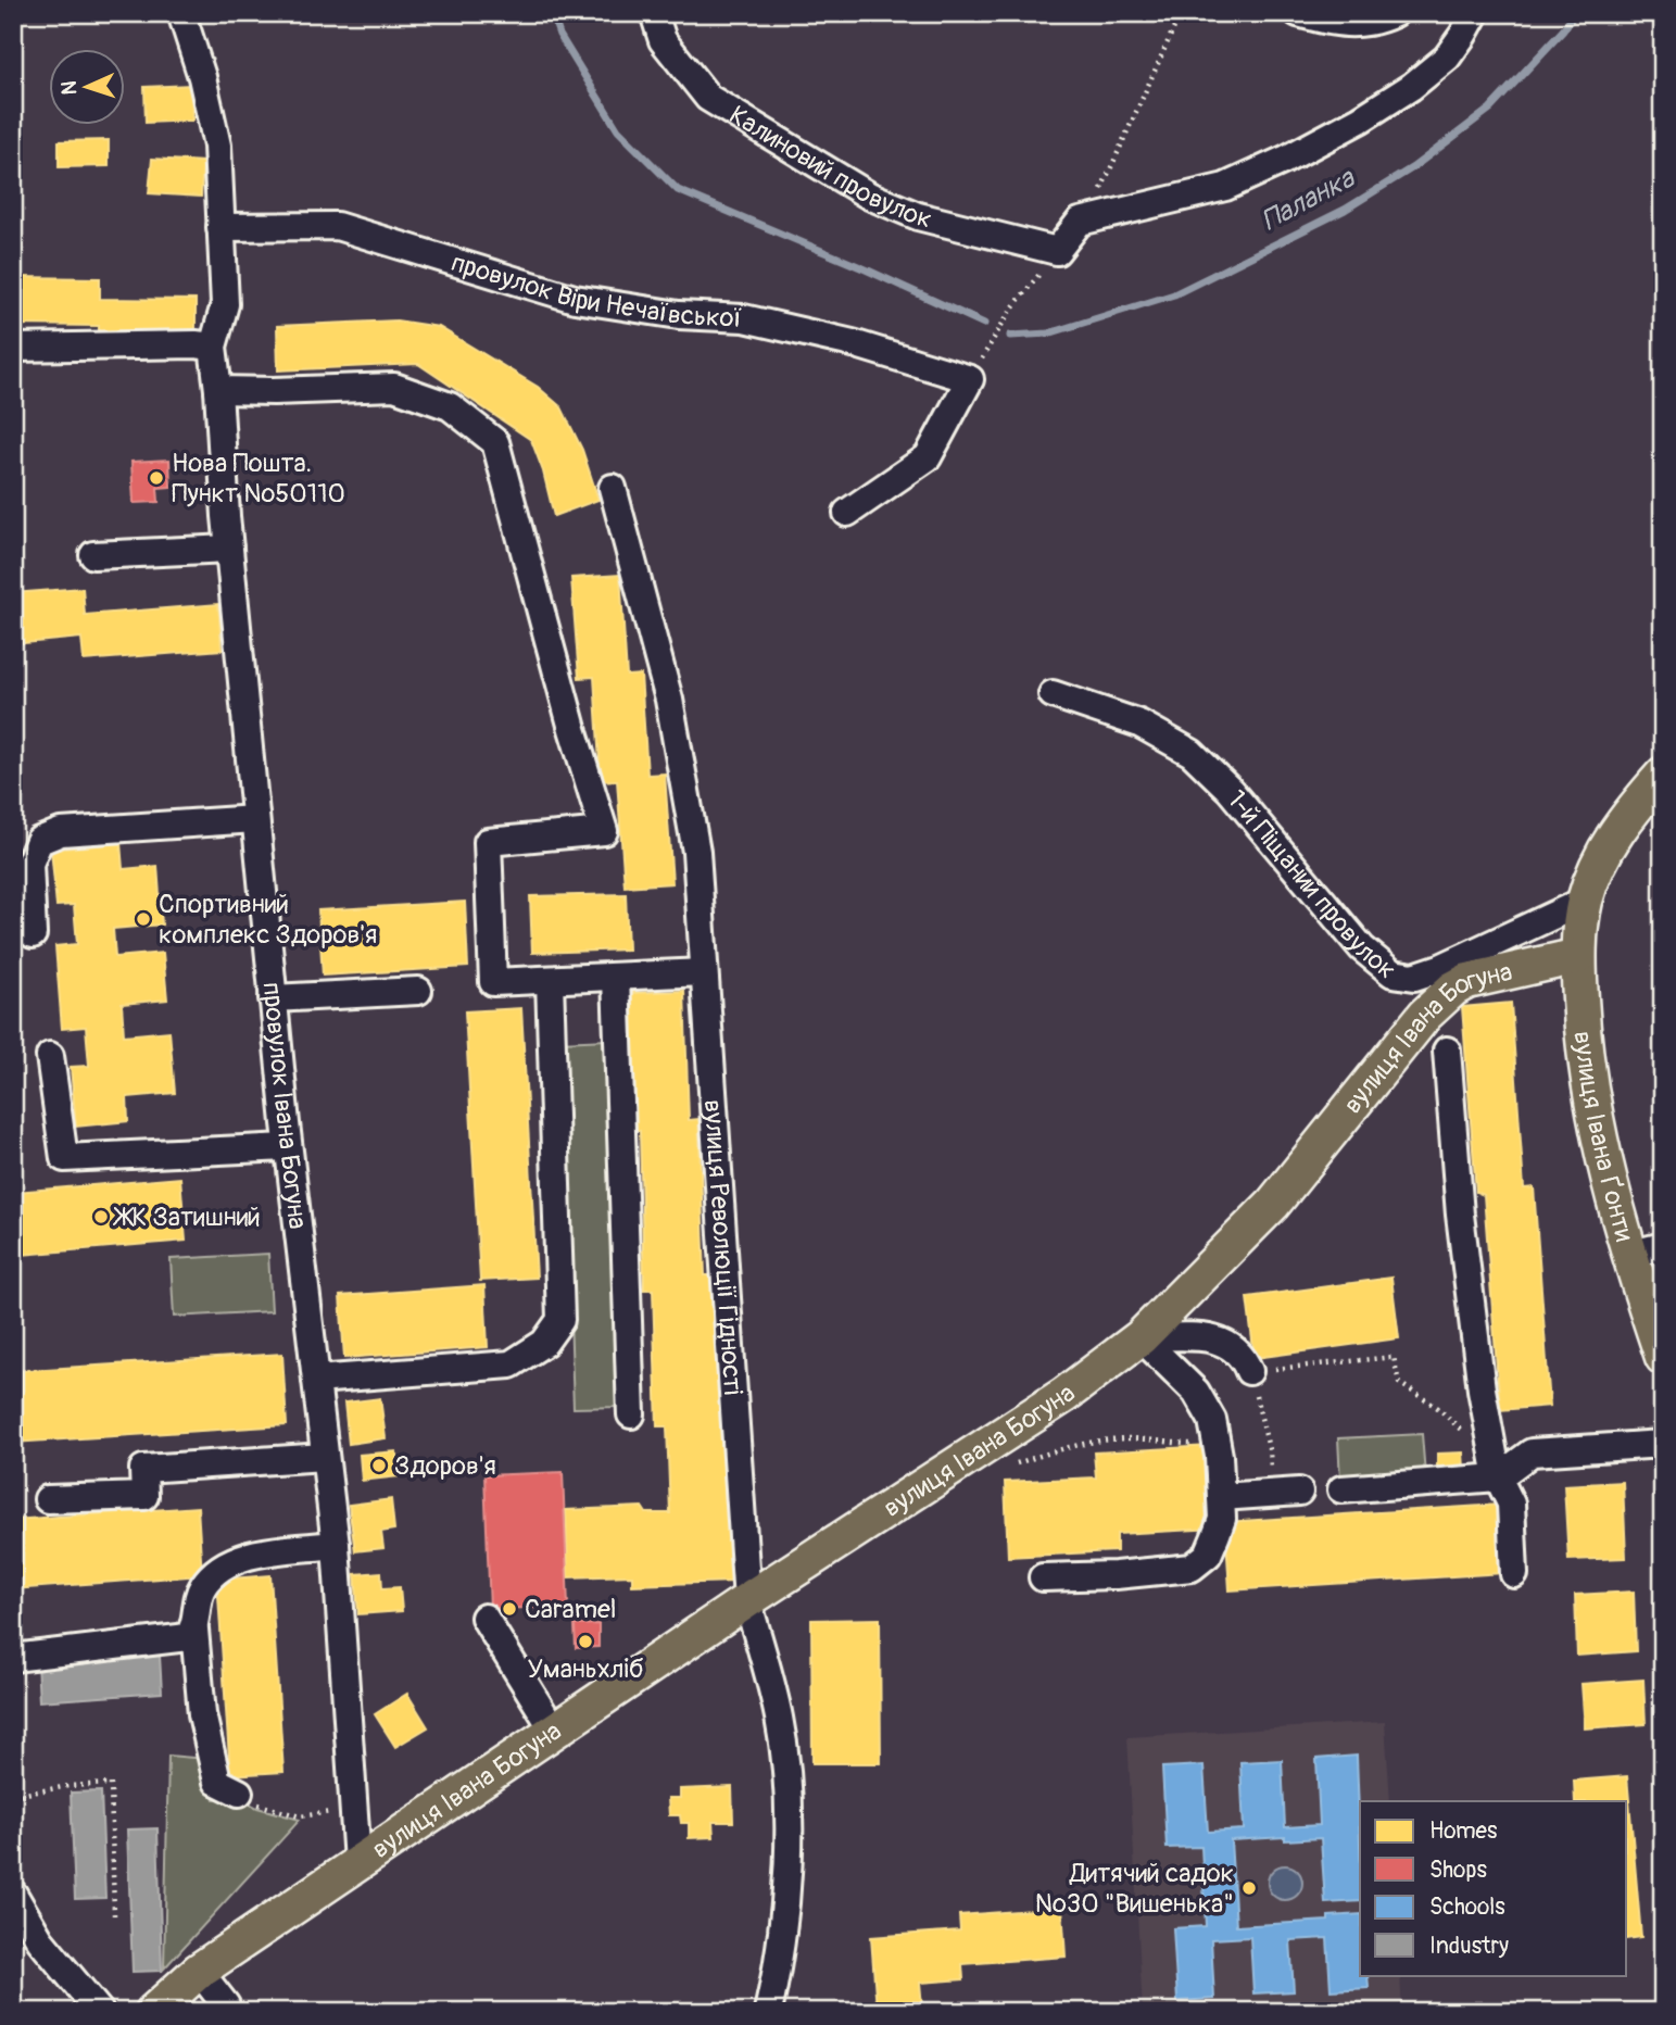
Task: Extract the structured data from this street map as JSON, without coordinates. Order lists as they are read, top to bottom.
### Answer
{
  "streets": {
    "main road": ["вулиця Івана Богуна", "вулиця Івана Ґонти"],
    "street": [
      "Калиновий провулок",
      "провулок Віри Нечаївської",
      "1-й Піщаний провулок",
      "провулок Івана Богуна",
      "вулиця Революції Гідності"
    ]
  },
  "crossings": [
    ["вулиця Івана Богуна", "провулок Івана Богуна"],
    ["вулиця Івана Богуна", "вулиця Івана Ґонти"],
    ["вулиця Івана Богуна", "вулиця Революції Гідності"]
  ],
  "water": ["Паланка"],
  "places": [
    "Нова Пошта. Пункт №50110",
    "Спортивний комплекс Здоров'я",
    "ЖК Затишний",
    "Здоров'я",
    "Caramel",
    "Уманьхліб",
    "Дитячий садок №30 \"Вишенька\""
  ],
  "legend": [
    "Homes",
    "Shops",
    "Schools",
    "Industry"
  ],
  "north": "left"
}
